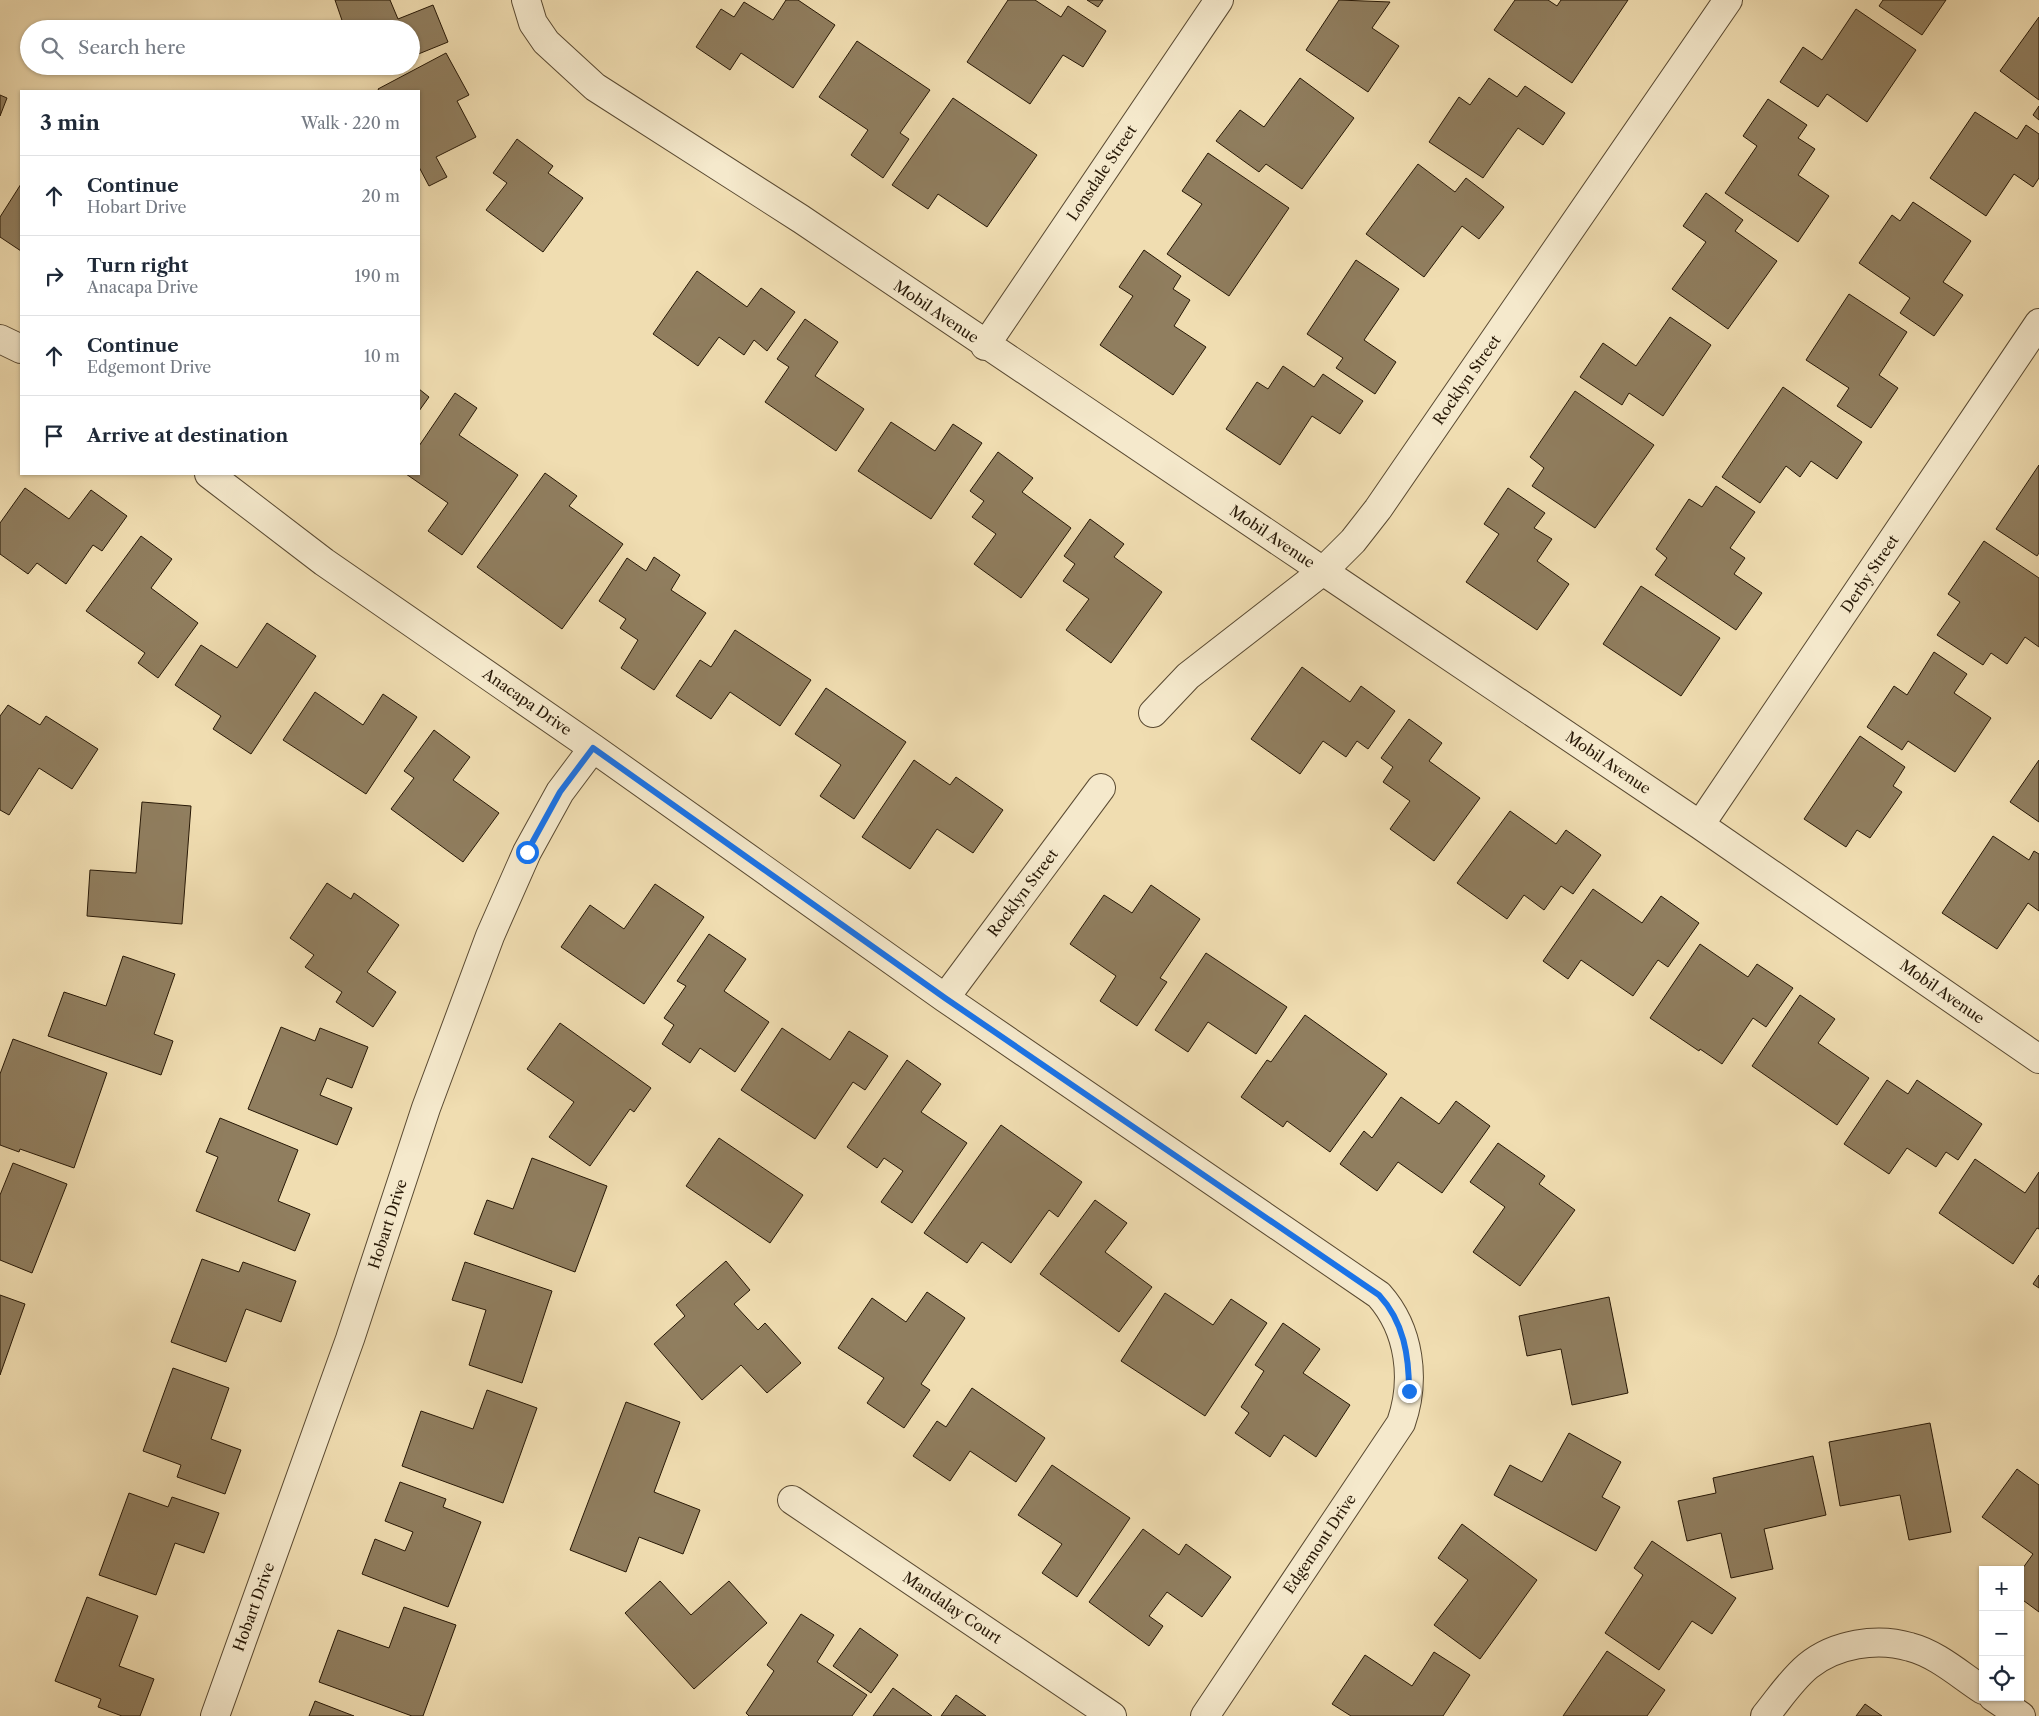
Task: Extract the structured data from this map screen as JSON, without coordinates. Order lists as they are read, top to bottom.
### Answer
{
  "streets": {
    "street": [
      "Lonsdale Street",
      "Mobil Avenue",
      "Rocklyn Street",
      "Derby Street",
      "Anacapa Drive",
      "Hobart Drive",
      "Edgemont Drive",
      "Mandalay Court"
    ]
  },
  "crossings": [
    ["Lonsdale Street", "Mobil Avenue"],
    ["Mobil Avenue", "Rocklyn Street"],
    ["Mobil Avenue", "Derby Street"],
    ["Rocklyn Street", "Anacapa Drive"],
    ["Anacapa Drive", "Hobart Drive"],
    ["Anacapa Drive", "Edgemont Drive"]
  ],
  "page": {
    "search": "Search here",
    "heading": ["3 min", "Walk · 220 m"],
    "list": [
      ["Continue", "Hobart Drive", "20 m"],
      ["Turn right", "Anacapa Drive", "190 m"],
      ["Continue", "Edgemont Drive", "10 m"],
      "Arrive at destination"
    ],
    "map_buttons": ["+", "−"]
  }
}
